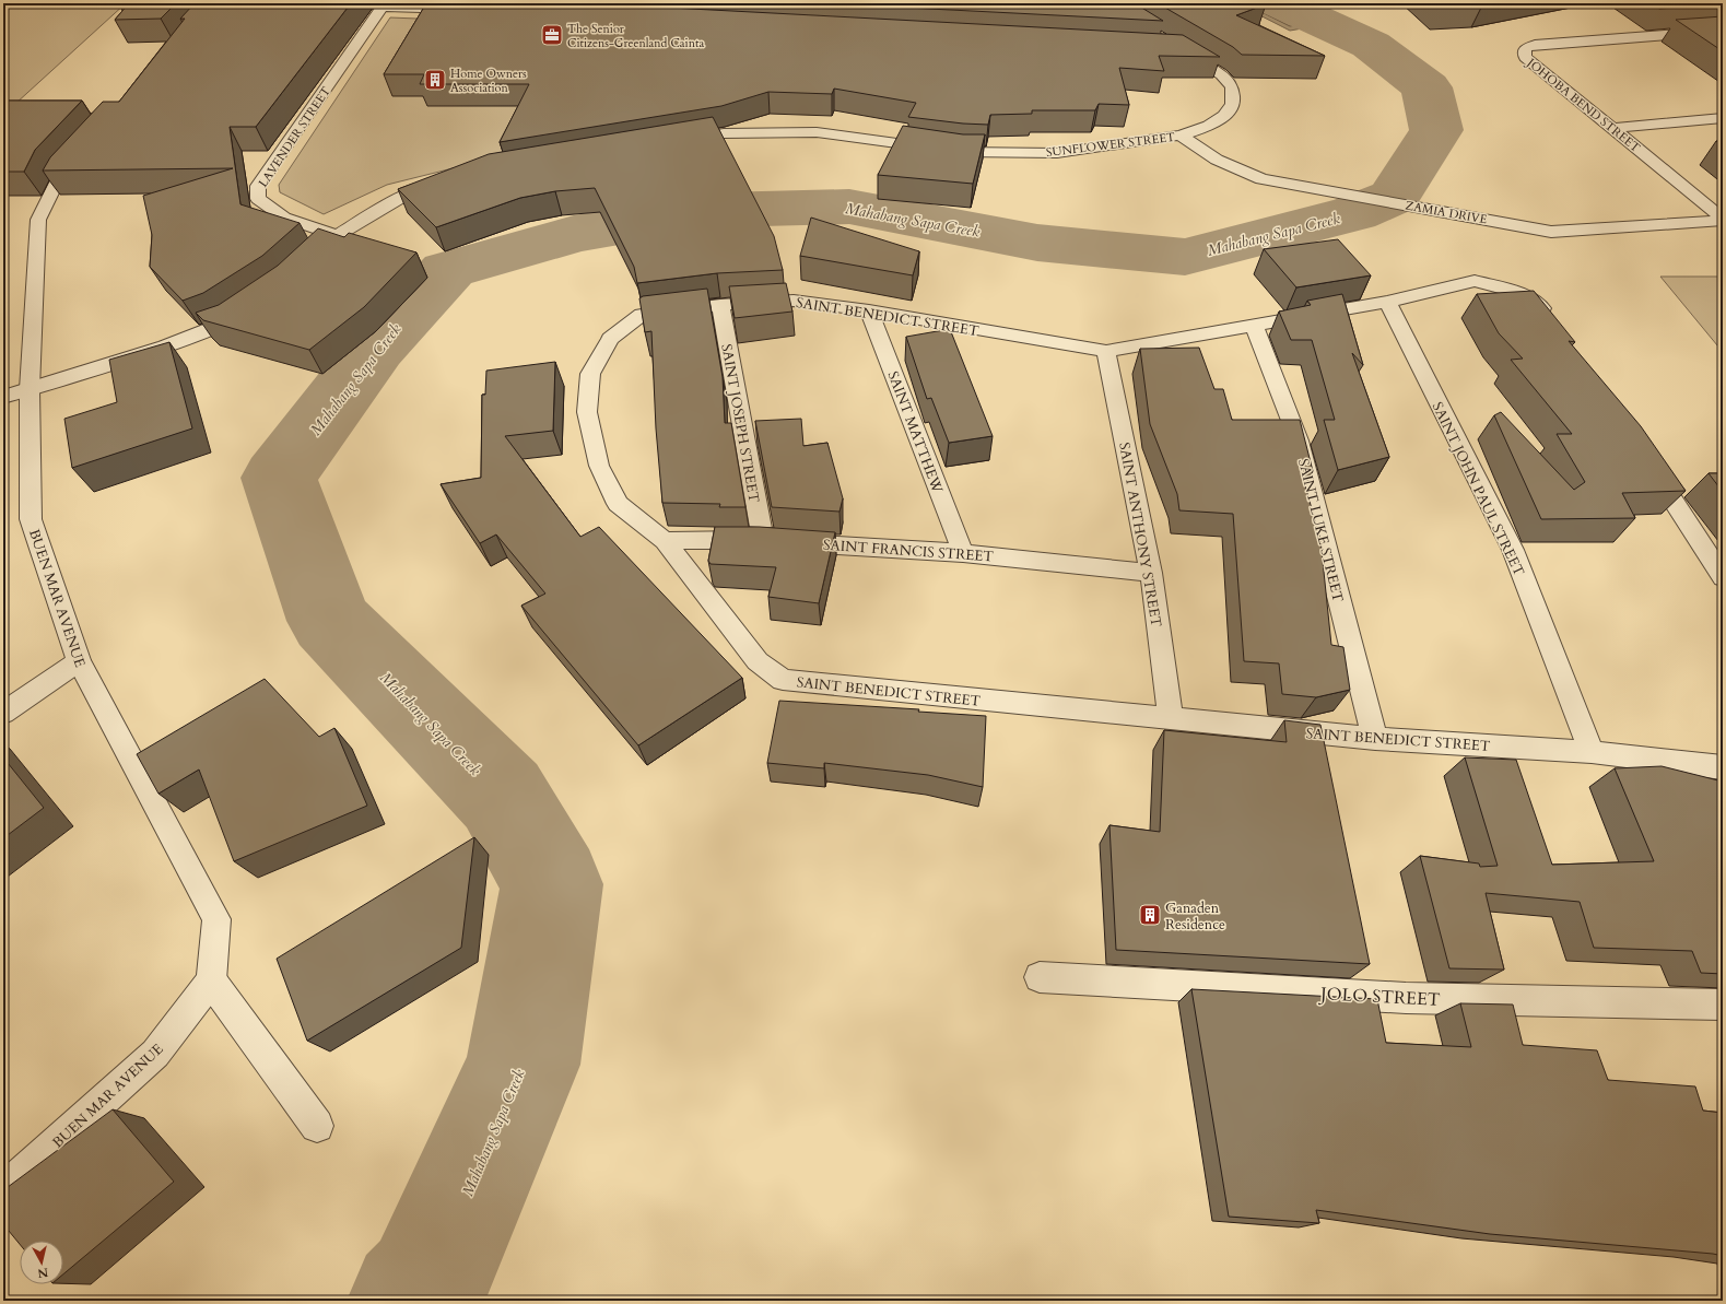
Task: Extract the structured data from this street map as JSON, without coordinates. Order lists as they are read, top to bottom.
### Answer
{
  "streets": {
    "street": [
      "JOHOBA BEND STREET",
      "LAVENDER STREET",
      "SUNFLOWER STREET",
      "ZAMIA DRIVE",
      "SAINT BENEDICT STREET",
      "SAINT JOSEPH STREET",
      "SAINT MATTHEW",
      "SAINT JOHN PAUL STREET",
      "SAINT LUKE STREET",
      "SAINT ANTHONY STREET",
      "SAINT FRANCIS STREET",
      "BUEN MAR AVENUE",
      "JOLO STREET"
    ]
  },
  "crossings": [
    ["JOHOBA BEND STREET", "ZAMIA DRIVE"],
    ["SUNFLOWER STREET", "ZAMIA DRIVE"],
    ["SAINT BENEDICT STREET", "SAINT JOSEPH STREET"],
    ["SAINT BENEDICT STREET", "SAINT MATTHEW"],
    ["SAINT BENEDICT STREET", "SAINT JOHN PAUL STREET"],
    ["SAINT BENEDICT STREET", "SAINT LUKE STREET"],
    ["SAINT BENEDICT STREET", "SAINT ANTHONY STREET"],
    ["SAINT BENEDICT STREET", "SAINT FRANCIS STREET"],
    ["SAINT JOSEPH STREET", "SAINT FRANCIS STREET"],
    ["SAINT MATTHEW", "SAINT FRANCIS STREET"],
    ["SAINT ANTHONY STREET", "SAINT FRANCIS STREET"]
  ],
  "water": ["Mahabang Sapa Creek"],
  "places": {
    "office": ["The Senior Citizens-Greenland Cainta"],
    "building": ["Home Owners Association", "Ganaden Residence"]
  },
  "north": "bottom"
}
